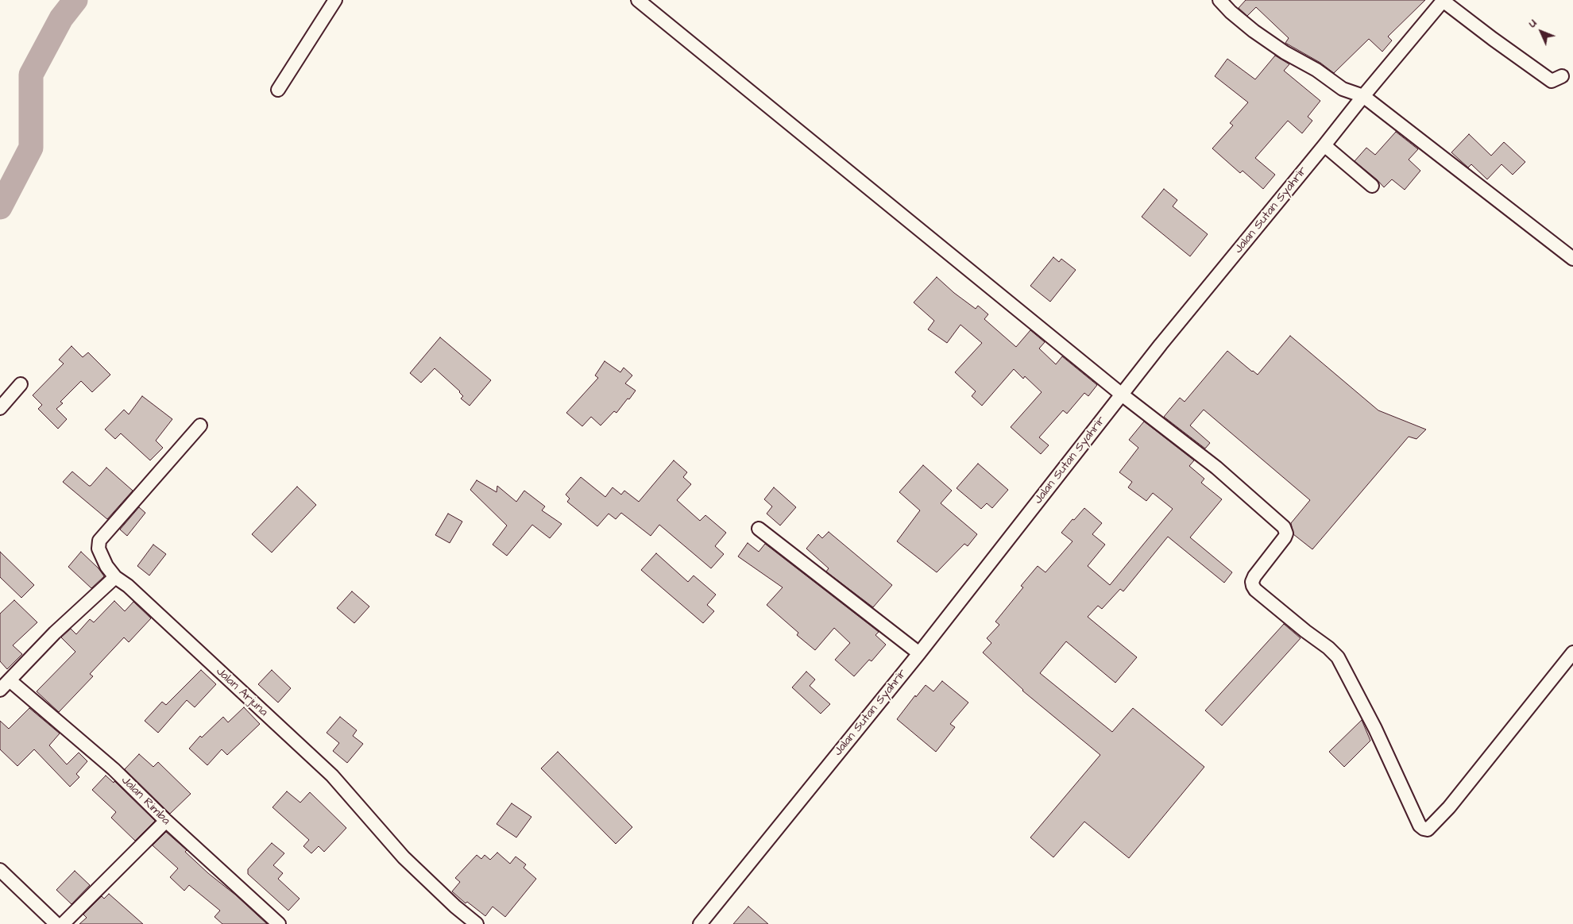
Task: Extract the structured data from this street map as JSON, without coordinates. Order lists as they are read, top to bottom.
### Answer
{
  "streets": {
    "street": ["Jalan Sutan Syahrir", "Jalan Arjuna", "Jalan Rimba"]
  },
  "north": "top left"
}
